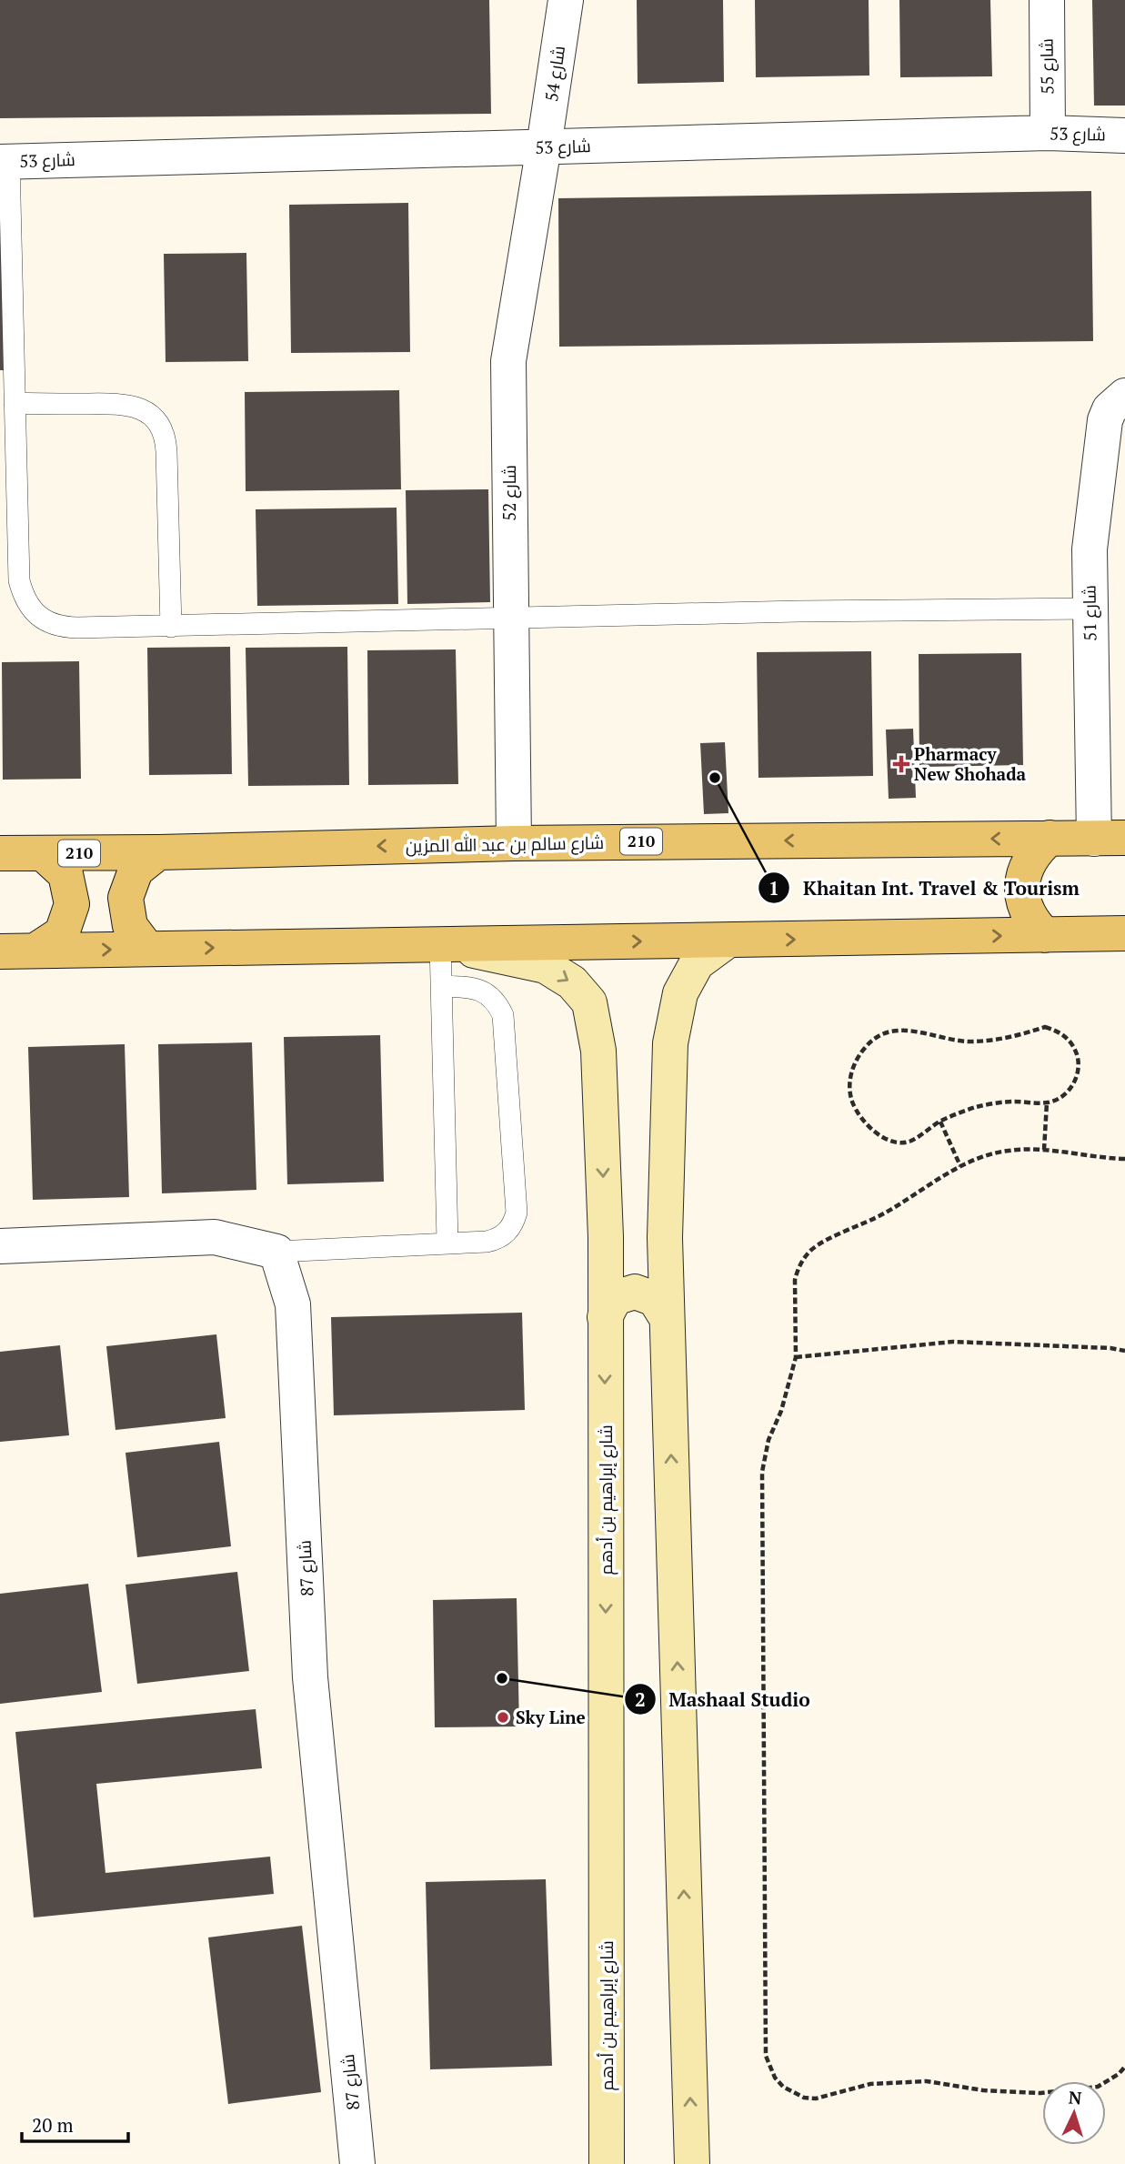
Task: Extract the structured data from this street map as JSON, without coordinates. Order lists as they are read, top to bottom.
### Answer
{
  "streets": {
    "main road": ["210", "شارع سالم بن عبد الله المزين"],
    "street": [
      "شارع 55",
      "شارع 54",
      "شارع 53",
      "شارع 52",
      "51 شارع",
      "شارع إبراهيم بن أدهم",
      "شارع 87"
    ]
  },
  "crossings": [
    ["شارع 55", "شارع 53"],
    ["شارع 54", "شارع 53"],
    ["شارع 54", "شارع 52"],
    ["شارع 53", "شارع 52"],
    ["شارع 52", "شارع سالم بن عبد الله المزين"],
    ["51 شارع", "شارع سالم بن عبد الله المزين"]
  ],
  "places": {
    "health": ["Pharmacy New Shohada"],
    "other": ["Khaitan Int. Travel & Tourism", "Mashaal Studio", "Sky Line"]
  },
  "scale_bar": "20 m",
  "north": "top"
}
